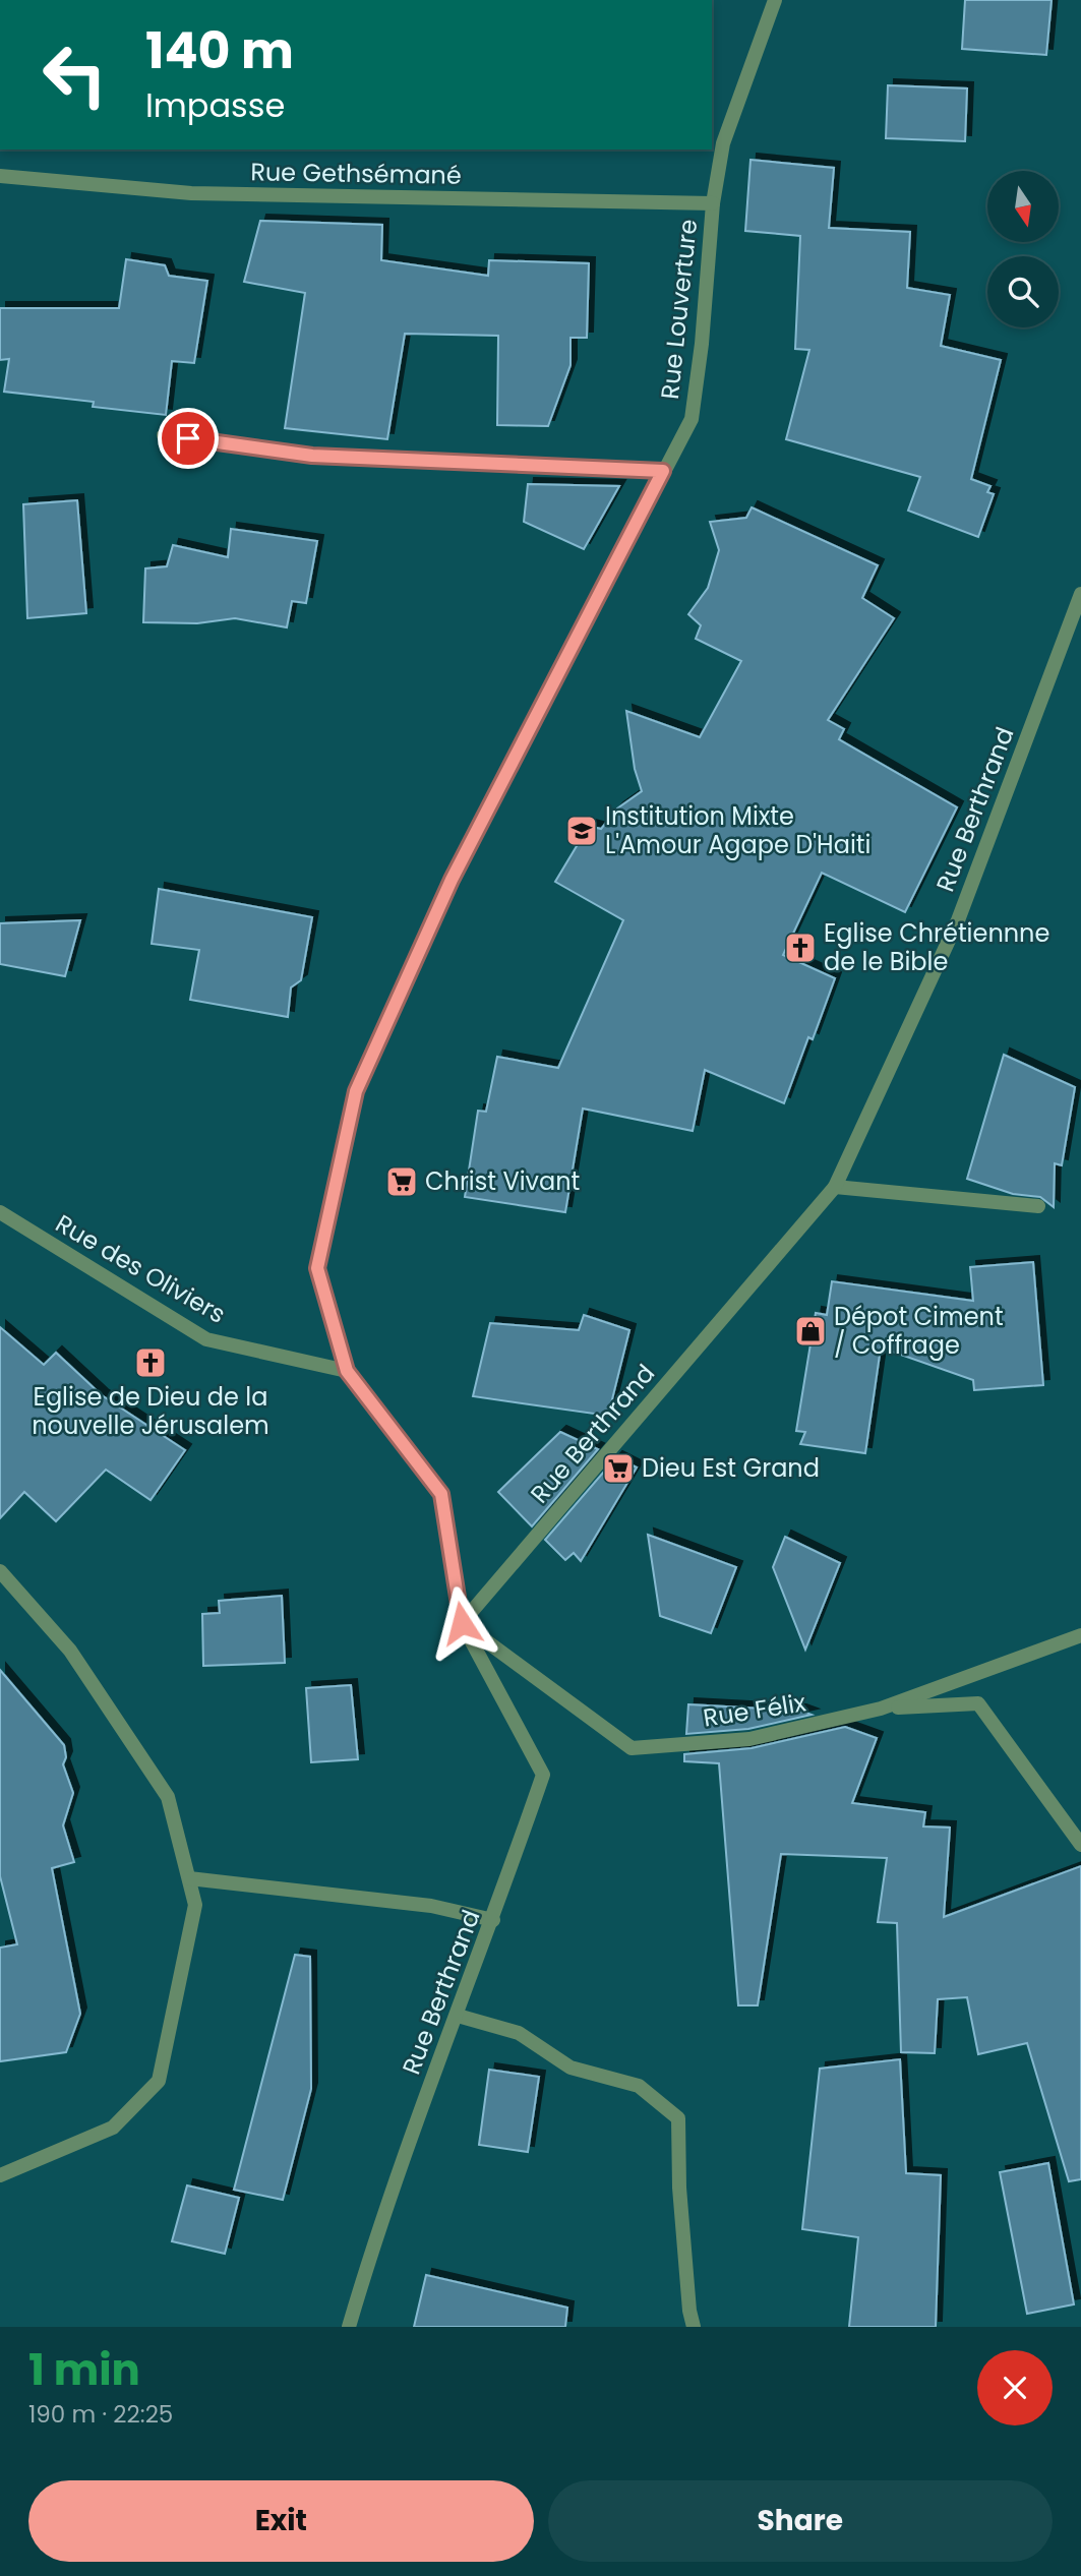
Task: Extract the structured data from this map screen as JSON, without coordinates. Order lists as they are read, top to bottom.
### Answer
{
  "streets": {
    "street": [
      "Rue Gethsémané",
      "Rue Louverture",
      "Rue Berthrand",
      "Rue des Oliviers",
      "Rue Félix"
    ]
  },
  "crossings": [
    ["Rue Gethsémané", "Rue Louverture"],
    ["Rue Louverture", "Rue Berthrand"],
    ["Rue Louverture", "Rue des Oliviers"],
    ["Rue Louverture", "Rue Félix"],
    ["Rue Berthrand", "Rue Félix"]
  ],
  "places": {
    "school or university": ["Institution Mixte L'Amour Agape D'Haiti"],
    "church": ["Eglise Chrétiennne de le Bible", "Eglise de Dieu de la nouvelle Jérusalem"],
    "supermarket": ["Christ Vivant", "Dieu Est Grand"],
    "shop": ["Dépot Ciment / Coffrage"]
  },
  "north": "bottom",
  "page": {
    "turn": ["140 m", "Impasse"],
    "heading": ["1 min", "190 m · 22:25"],
    "buttons": ["Exit", "Share"]
  }
}
